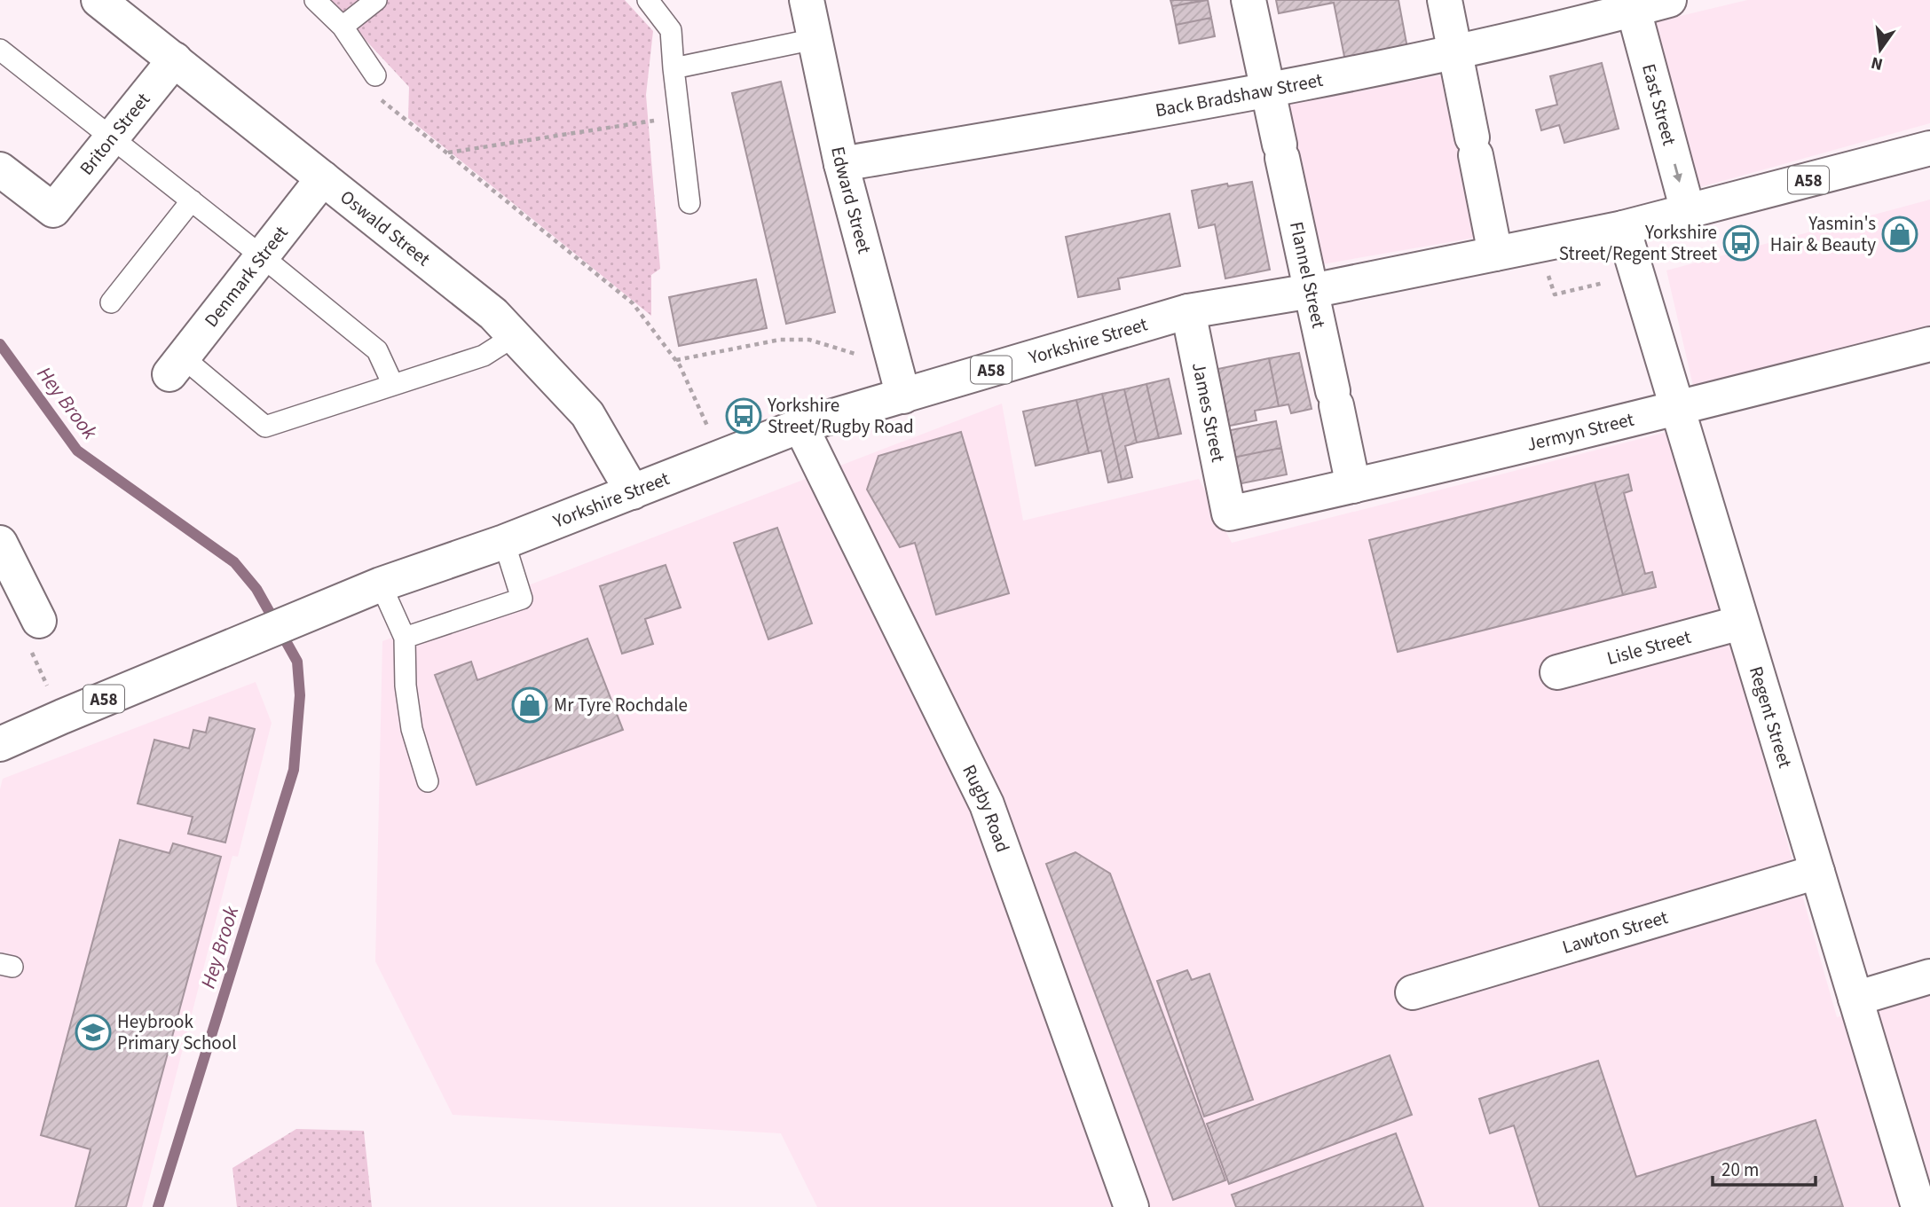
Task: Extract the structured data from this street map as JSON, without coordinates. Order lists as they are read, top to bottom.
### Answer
{
  "streets": {
    "main road": [
      "Back Bradshaw Street",
      "East Street",
      "Briton Street",
      "A58",
      "Edward Street",
      "Oswald Street",
      "Flannel Street",
      "Denmark Street",
      "Yorkshire Street",
      "James Street",
      "Jermyn Street",
      "Lisle Street",
      "Regent Street",
      "Rugby Road",
      "Lawton Street"
    ]
  },
  "crossings": [
    ["Back Bradshaw Street", "East Street"],
    ["Back Bradshaw Street", "Edward Street"],
    ["Back Bradshaw Street", "Flannel Street"],
    ["East Street", "Yorkshire Street"],
    ["Briton Street", "Oswald Street"],
    ["Edward Street", "Yorkshire Street"],
    ["Oswald Street", "Denmark Street"],
    ["Oswald Street", "Yorkshire Street"],
    ["Flannel Street", "Yorkshire Street"],
    ["Flannel Street", "Jermyn Street"],
    ["Yorkshire Street", "James Street"],
    ["Yorkshire Street", "Regent Street"],
    ["Yorkshire Street", "Rugby Road"],
    ["James Street", "Jermyn Street"],
    ["Jermyn Street", "Regent Street"],
    ["Lisle Street", "Regent Street"],
    ["Regent Street", "Lawton Street"]
  ],
  "water": ["Hey Brook"],
  "places": {
    "shop": ["Yasmin's Hair & Beauty", "Mr Tyre Rochdale"],
    "bus stop": ["Yorkshire Street/Regent Street", "Yorkshire Street/Rugby Road"],
    "school or university": ["Heybrook Primary School"]
  },
  "scale_bar": "20 m",
  "north": "bottom"
}
